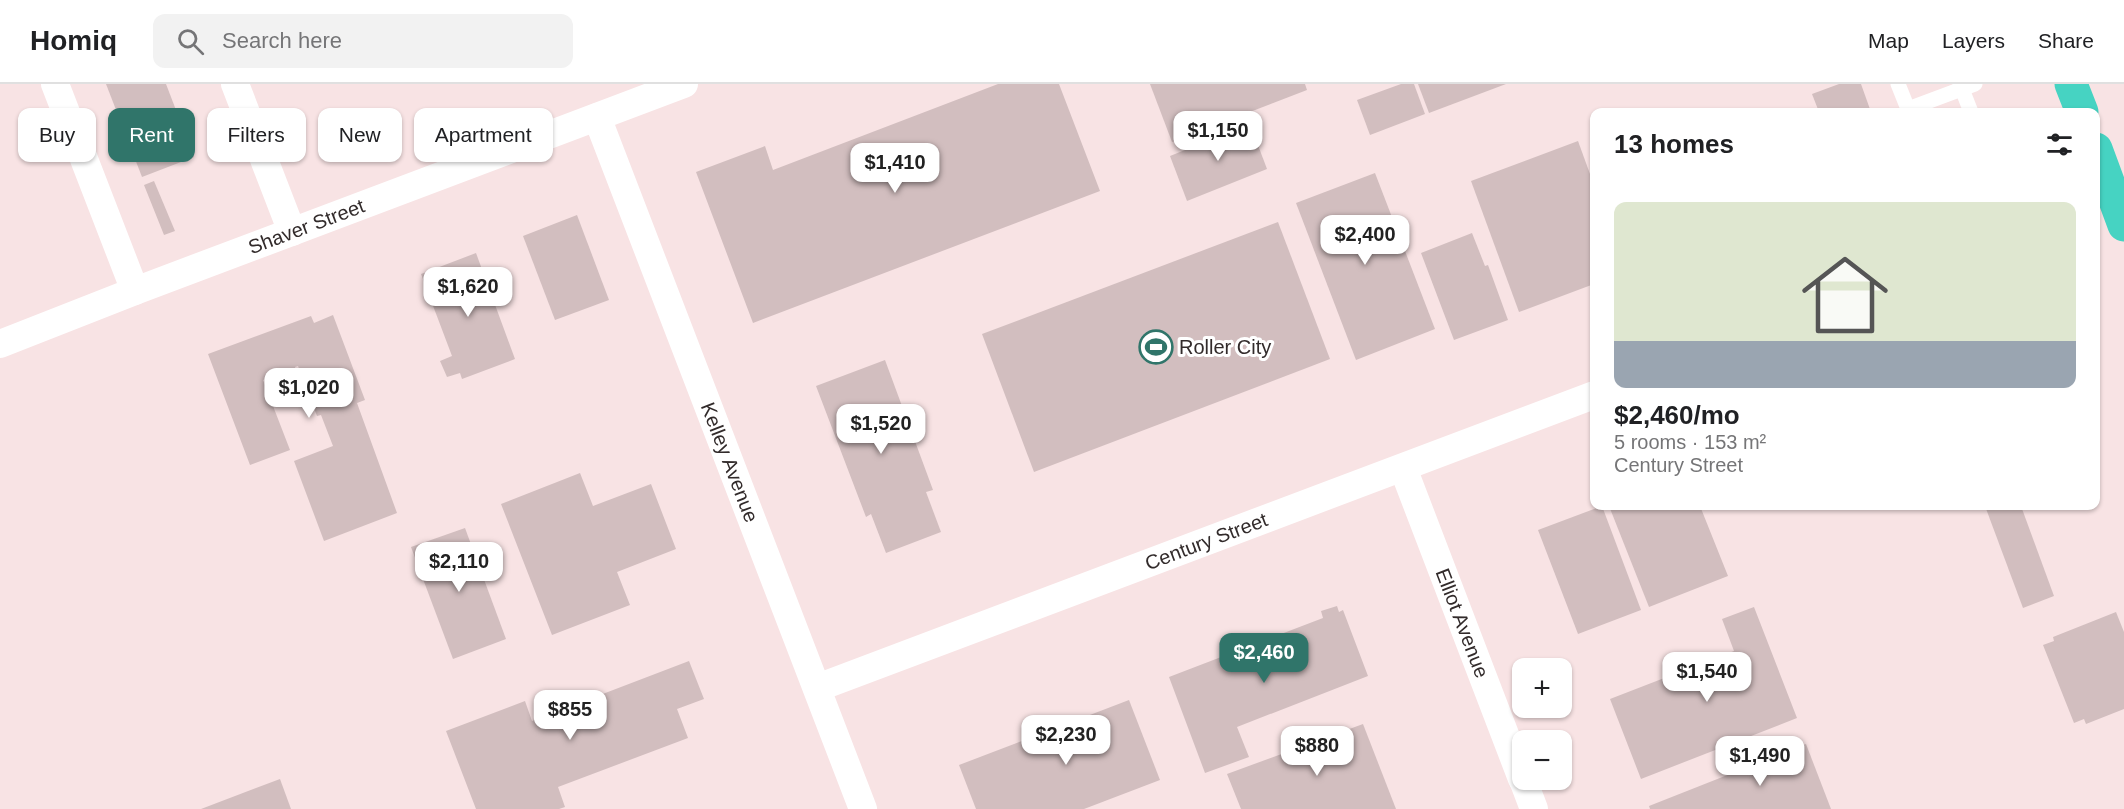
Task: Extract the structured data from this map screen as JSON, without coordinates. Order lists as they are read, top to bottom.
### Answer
{
  "streets": {
    "street": [
      "Shaver Street",
      "Kelley Avenue",
      "Century Street",
      "Elliot Avenue"
    ]
  },
  "crossings": [
    ["Shaver Street", "Kelley Avenue"],
    ["Kelley Avenue", "Century Street"],
    ["Century Street", "Elliot Avenue"]
  ],
  "places": {
    "sports": ["Roller City"]
  },
  "page": {
    "header": "Homiq",
    "search": "Search here",
    "nav": ["Map", "Layers", "Share"],
    "chip": [
      "Buy",
      "Rent",
      "Filters",
      "New",
      "Apartment"
    ],
    "heading": "13 homes",
    "price": [
      "$1,150",
      "$1,410",
      "$2,400",
      "$1,620",
      "$1,020",
      "$1,520",
      "$2,110",
      "$2,460",
      "$1,540",
      "$855",
      "$2,230",
      "$880",
      "$1,490"
    ],
    "list": [
      {
        "name": "$2,460/mo",
        "note": "5 rooms · 153 m² · Century Street"
      }
    ],
    "map_buttons": ["+", "−"]
  }
}
